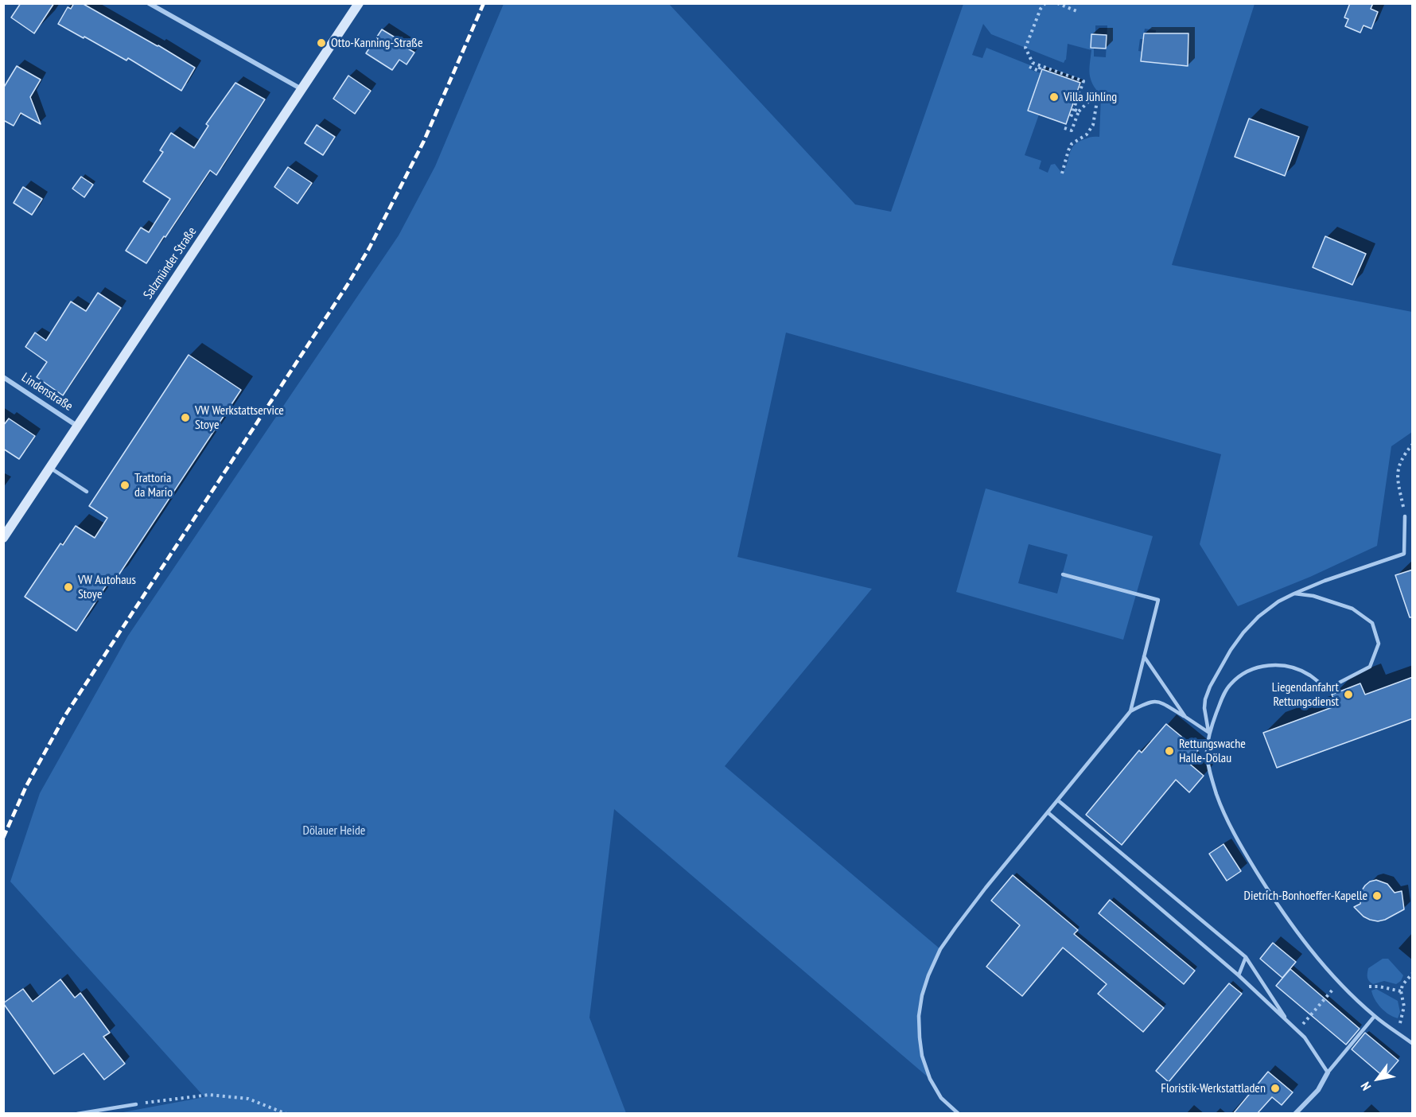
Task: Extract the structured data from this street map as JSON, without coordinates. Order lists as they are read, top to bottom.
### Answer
{
  "streets": {
    "main road": ["Salzmünder Straße"],
    "street": ["Lindenstraße"]
  },
  "crossings": [
    ["Salzmünder Straße", "Lindenstraße"]
  ],
  "parks": ["Dölauer Heide"],
  "places": [
    "Otto-Kanning-Straße",
    "Villa Jühling",
    "VW Werkstattservice Stoye",
    "Trattoria da Mario",
    "VW Autohaus Stoye",
    "Liegendanfahrt Rettungsdienst",
    "Rettungswache Halle-Dölau",
    "Dietrich-Bonhoeffer-Kapelle",
    "Floristik-Werkstattladen"
  ],
  "north": "bottom left"
}
